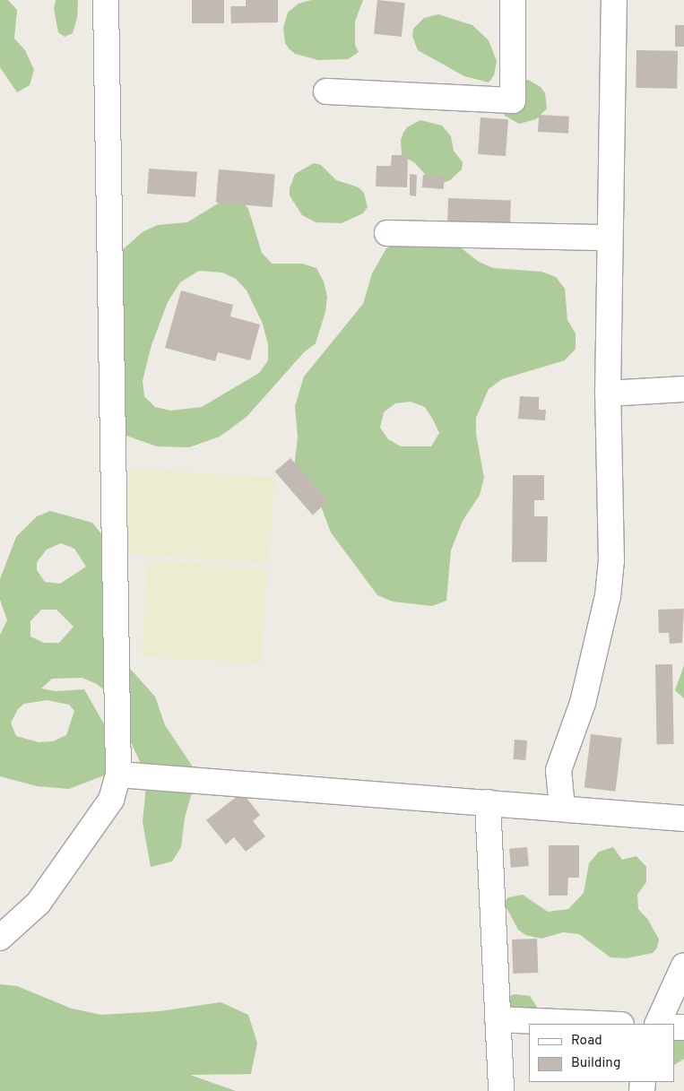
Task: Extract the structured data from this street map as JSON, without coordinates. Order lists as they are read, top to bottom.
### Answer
{
  "legend": ["Road", "Building"]
}
